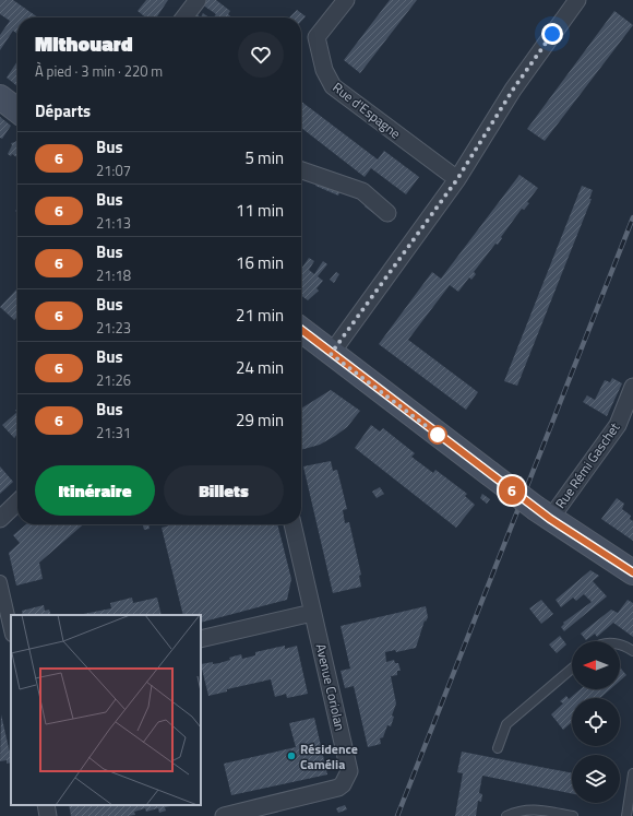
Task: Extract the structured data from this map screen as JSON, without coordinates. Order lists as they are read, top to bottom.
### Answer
{
  "streets": {
    "street": ["Rue d'Espagne", "Rue Rémi Gaschet", "Avenue Coriolan"]
  },
  "places": ["Résidence Camélia"],
  "lines": ["bus line 6"],
  "north": "left",
  "page": {
    "on_map": "6",
    "heading": [
      ["Mithouard", "À pied · 3 min · 220 m"],
      "Départs"
    ],
    "list": [
      {
        "mark": "6",
        "name": "Bus",
        "note": "21:07",
        "value": "5 min"
      },
      {
        "mark": "6",
        "name": "Bus",
        "note": "21:13",
        "value": "11 min"
      },
      {
        "mark": "6",
        "name": "Bus",
        "note": "21:18",
        "value": "16 min"
      },
      {
        "mark": "6",
        "name": "Bus",
        "note": "21:23",
        "value": "21 min"
      },
      {
        "mark": "6",
        "name": "Bus",
        "note": "21:26",
        "value": "24 min"
      },
      {
        "mark": "6",
        "name": "Bus",
        "note": "21:31",
        "value": "29 min"
      }
    ],
    "buttons": ["Itinéraire", "Billets"]
  }
}
